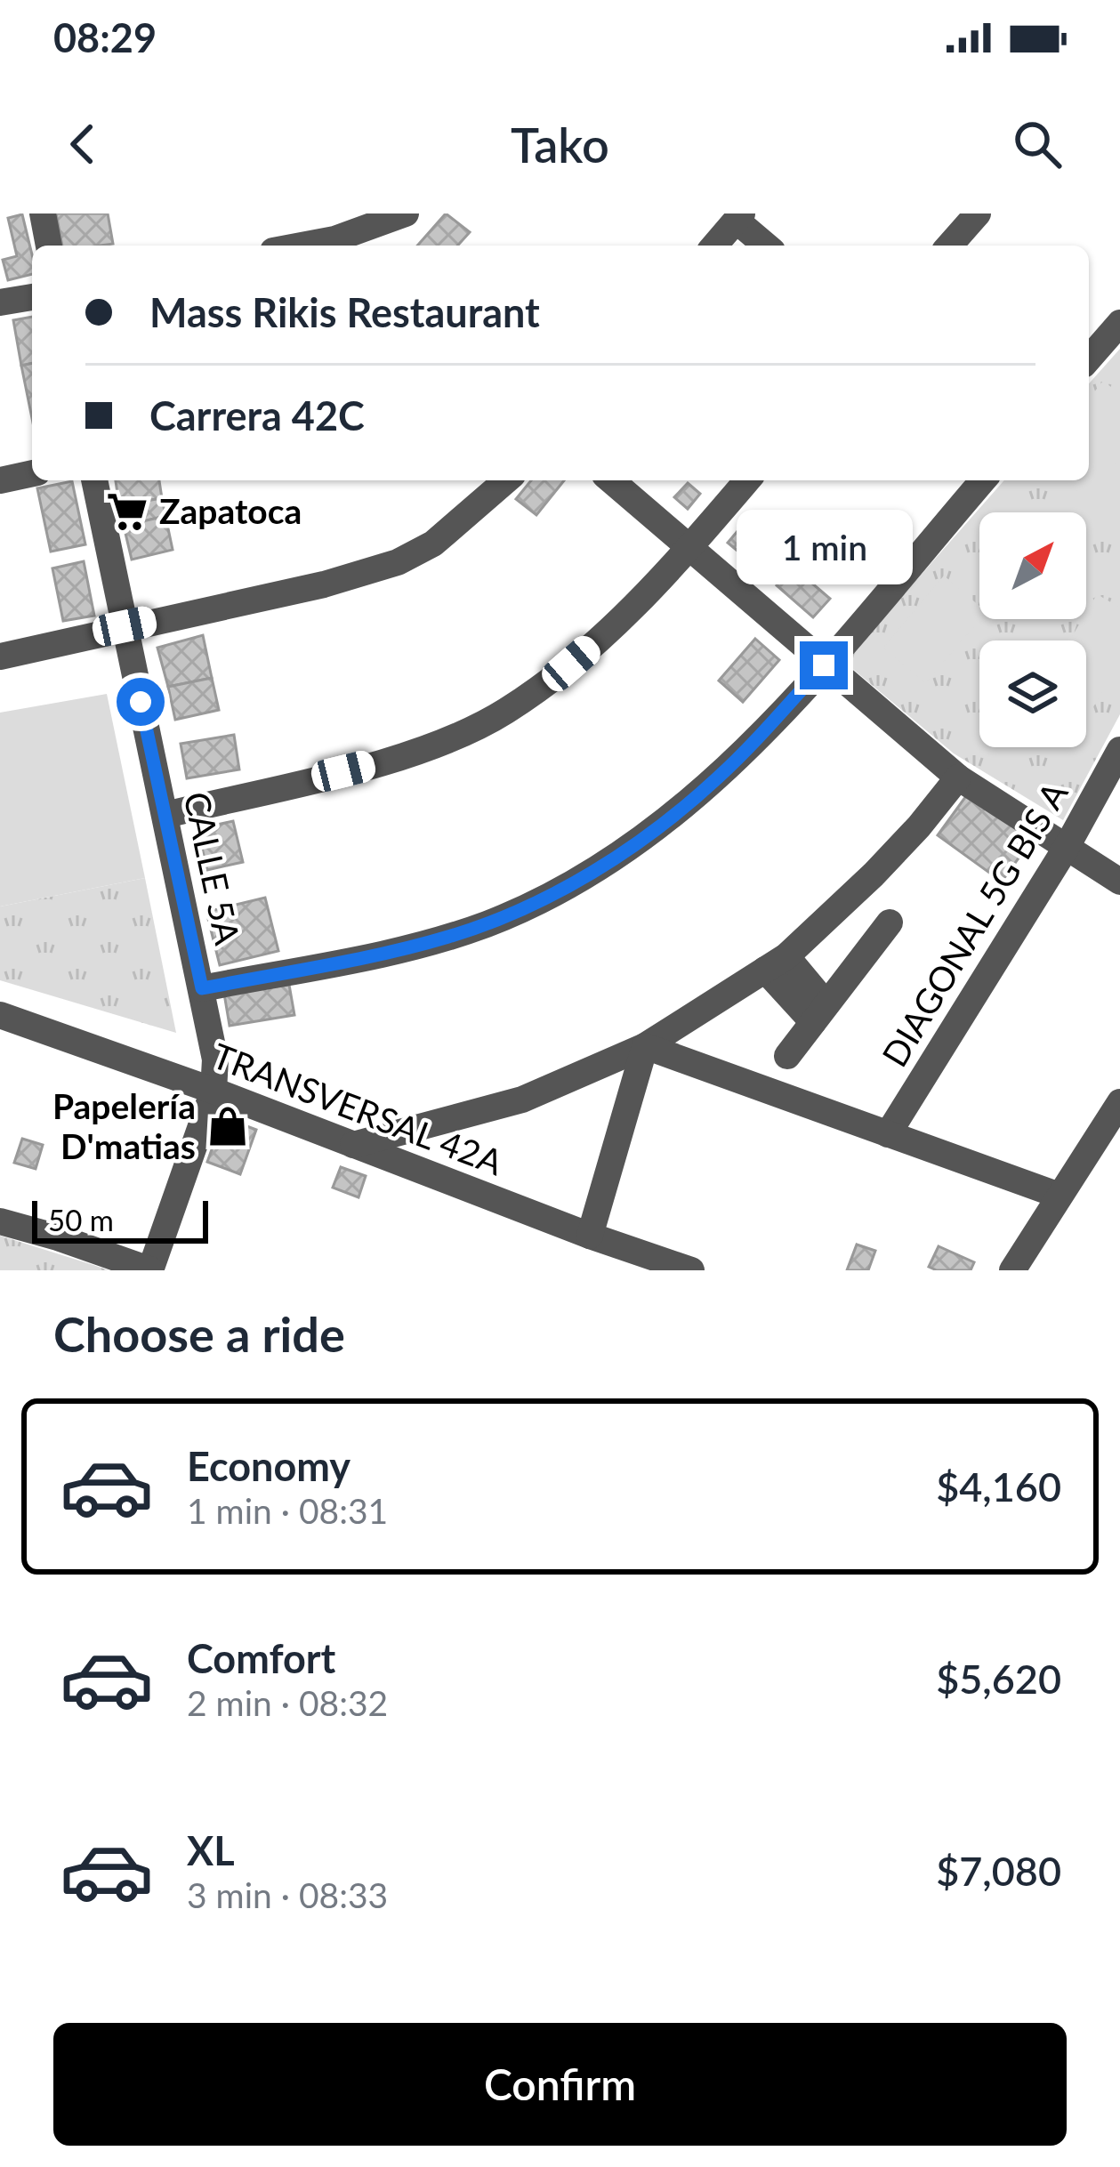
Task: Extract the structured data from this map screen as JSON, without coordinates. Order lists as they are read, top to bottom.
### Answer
{
  "streets": {
    "street": ["CALLE 5A", "DIAGONAL 5G BIS A", "TRANSVERSAL 42A"]
  },
  "crossings": [
    ["CALLE 5A", "TRANSVERSAL 42A"]
  ],
  "places": {
    "supermarket": ["Zapatoca"],
    "shop": ["Papelería D'matias"]
  },
  "scale_bar": "50 m",
  "north": "top right",
  "page": {
    "status": "08:29",
    "header": "Tako",
    "banner": ["Mass Rikis Restaurant", "Carrera 42C"],
    "bubble": "1 min",
    "scale": "50 m",
    "heading": "Choose a ride",
    "list": [
      {
        "name": "Economy",
        "note": "1 min · 08:31",
        "value": "$4,160"
      },
      {
        "name": "Comfort",
        "note": "2 min · 08:32",
        "value": "$5,620"
      },
      {
        "name": "XL",
        "note": "3 min · 08:33",
        "value": "$7,080"
      }
    ],
    "buttons": "Confirm"
  }
}
